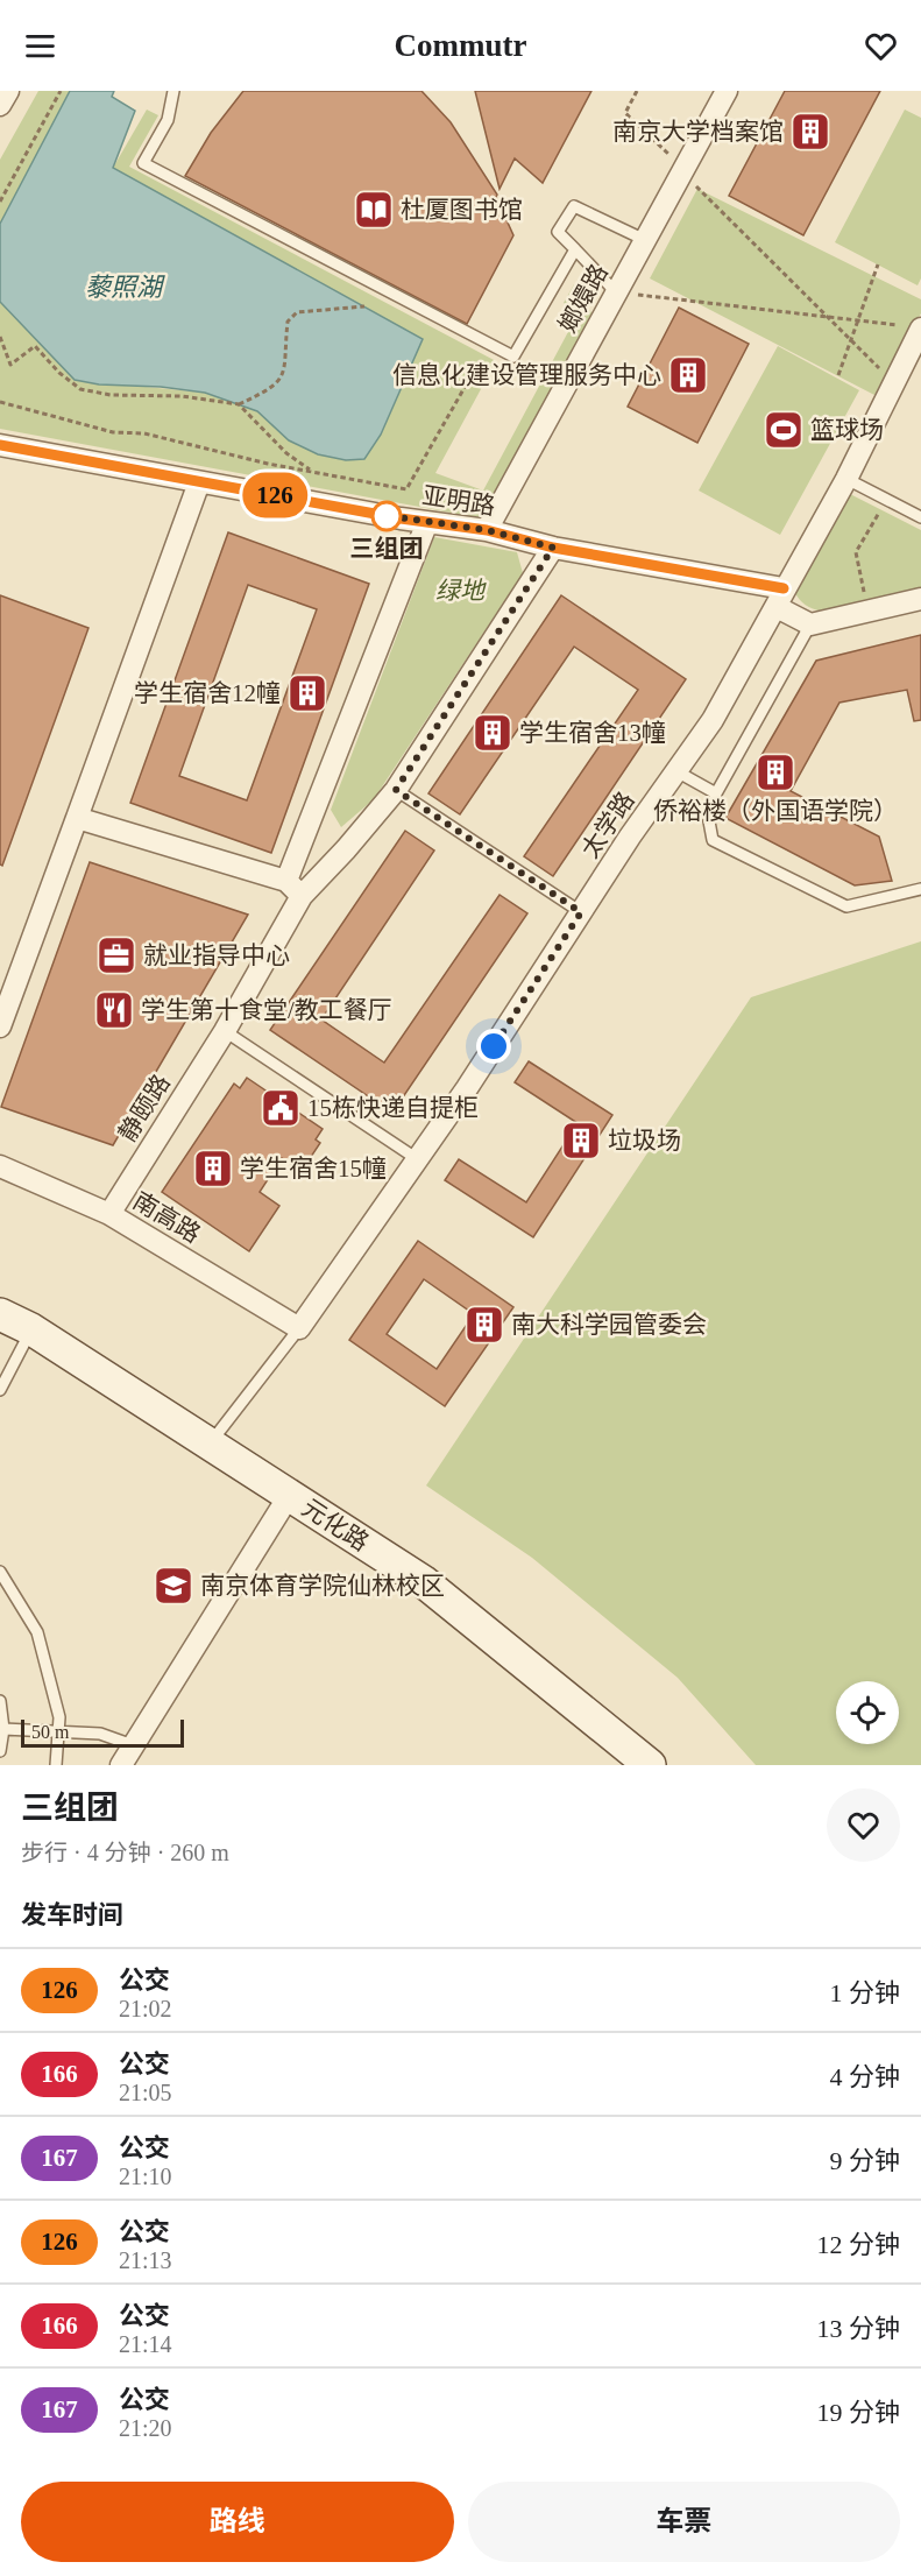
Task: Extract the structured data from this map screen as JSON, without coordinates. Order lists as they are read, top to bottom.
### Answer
{
  "streets": {
    "street": [
      "嫏嬛路",
      "亚明路",
      "太学路",
      "静颐路",
      "南高路",
      "元化路"
    ]
  },
  "crossings": [
    ["嫏嬛路", "亚明路"],
    ["亚明路", "太学路"],
    ["亚明路", "静颐路"],
    ["太学路", "南高路"],
    ["静颐路", "南高路"]
  ],
  "water": ["藜照湖"],
  "parks": ["绿地"],
  "places": {
    "building": [
      "南京大学档案馆",
      "信息化建设管理服务中心",
      "学生宿舍12幢",
      "学生宿舍13幢",
      "侨裕楼（外国语学院）",
      "垃圾场",
      "学生宿舍15幢",
      "南大科学园管委会"
    ],
    "library": ["杜厦图书馆"],
    "sports": ["篮球场"],
    "other": ["三组团"],
    "office": ["就业指导中心"],
    "restaurant": ["学生第十食堂/教工餐厅"],
    "public building": ["15栋快递自提柜"],
    "school or university": ["南京体育学院仙林校区"]
  },
  "lines": ["bus line 126"],
  "scale_bar": "50 m",
  "page": {
    "header": "Commutr",
    "on_map": "126",
    "scale": "50 m",
    "heading": [
      ["三组团", "步行 · 4 分钟 · 260 m"],
      "发车时间"
    ],
    "list": [
      {
        "mark": "126",
        "name": "公交",
        "note": "21:02",
        "value": "1 分钟"
      },
      {
        "mark": "166",
        "name": "公交",
        "note": "21:05",
        "value": "4 分钟"
      },
      {
        "mark": "167",
        "name": "公交",
        "note": "21:10",
        "value": "9 分钟"
      },
      {
        "mark": "126",
        "name": "公交",
        "note": "21:13",
        "value": "12 分钟"
      },
      {
        "mark": "166",
        "name": "公交",
        "note": "21:14",
        "value": "13 分钟"
      },
      {
        "mark": "167",
        "name": "公交",
        "note": "21:20",
        "value": "19 分钟"
      }
    ],
    "buttons": ["路线", "车票"]
  }
}
